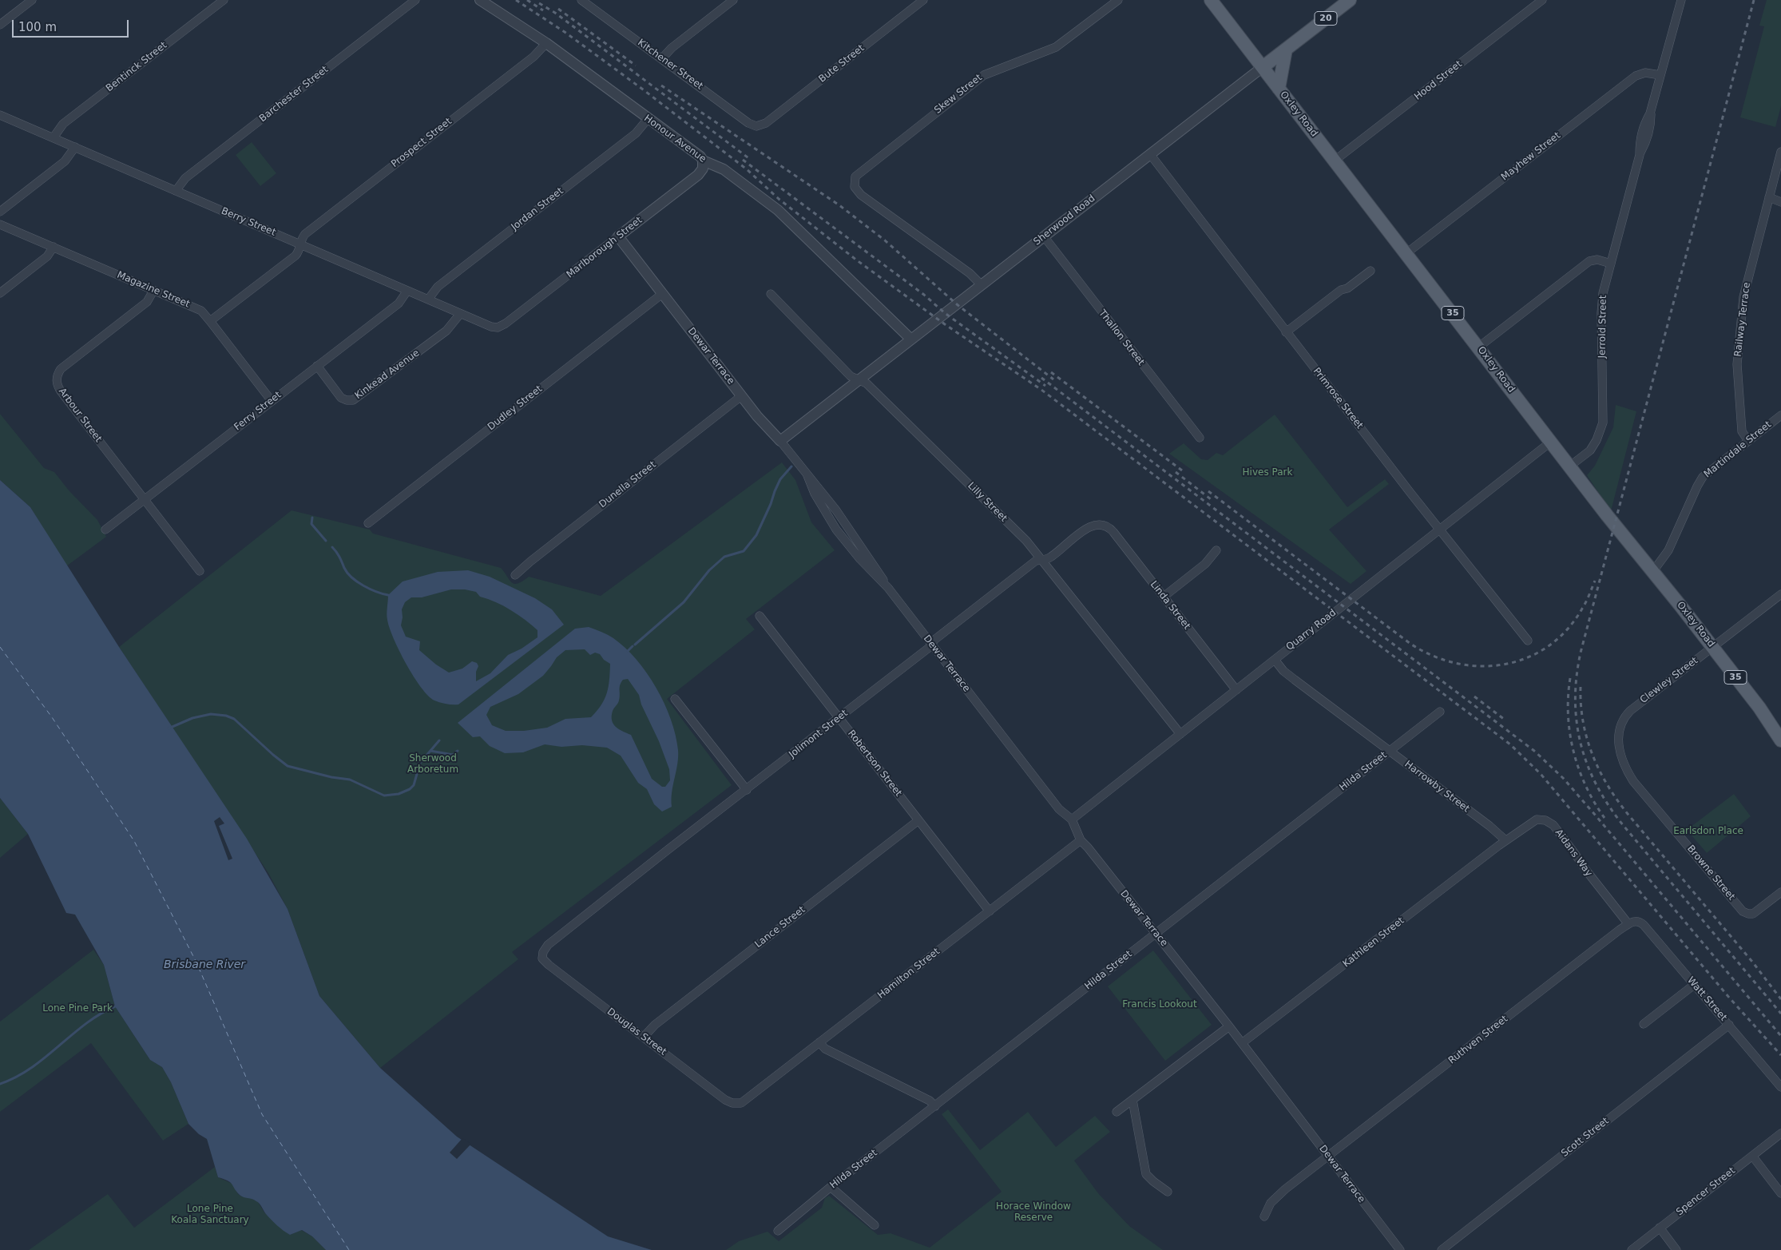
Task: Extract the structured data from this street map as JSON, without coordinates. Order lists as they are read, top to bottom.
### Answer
{
  "streets": {
    "main road": [
      "20",
      "Oxley Road",
      "Sherwood Road",
      "35"
    ],
    "street": [
      "Bute Street",
      "Kitchener Street",
      "Bentinck Street",
      "Hood Street",
      "Barchester Street",
      "Skew Street",
      "Honour Avenue",
      "Prospect Street",
      "Mayhew Street",
      "Jordan Street",
      "Berry Street",
      "Marlborough Street",
      "Magazine Street",
      "Railway Terrace",
      "Jerrold Street",
      "Thallon Street",
      "Dewar Terrace",
      "Kinkead Avenue",
      "Primrose Street",
      "Dudley Street",
      "Ferry Street",
      "Arbour Street",
      "Martindale Street",
      "Dunella Street",
      "Lilly Street",
      "Linda Street",
      "Quarry Road",
      "Clewley Street",
      "Jolimont Street",
      "Robertson Street",
      "Hilda Street",
      "Harrowby Street",
      "Aidans Way",
      "Browne Street",
      "Lance Street",
      "Kathleen Street",
      "Hamilton Street",
      "Watt Street",
      "Douglas Street",
      "Ruthven Street",
      "Scott Street",
      "Spencer Street"
    ]
  },
  "crossings": [
    ["Bute Street", "Kitchener Street"],
    ["Bentinck Street", "Berry Street"],
    ["Hood Street", "Oxley Road"],
    ["Barchester Street", "Berry Street"],
    ["Skew Street", "Sherwood Road"],
    ["Oxley Road", "Mayhew Street"],
    ["Oxley Road", "Sherwood Road"],
    ["Oxley Road", "Jerrold Street"],
    ["Oxley Road", "Martindale Street"],
    ["Oxley Road", "Quarry Road"],
    ["Oxley Road", "Clewley Street"],
    ["Honour Avenue", "Prospect Street"],
    ["Honour Avenue", "Jordan Street"],
    ["Honour Avenue", "Sherwood Road"],
    ["Honour Avenue", "Marlborough Street"],
    ["Prospect Street", "Berry Street"],
    ["Prospect Street", "Magazine Street"],
    ["Mayhew Street", "Jerrold Street"],
    ["Jordan Street", "Berry Street"],
    ["Sherwood Road", "Thallon Street"],
    ["Sherwood Road", "Dewar Terrace"],
    ["Sherwood Road", "Primrose Street"],
    ["Sherwood Road", "Lilly Street"],
    ["Berry Street", "Marlborough Street"],
    ["Berry Street", "Kinkead Avenue"],
    ["Berry Street", "Ferry Street"],
    ["Marlborough Street", "Dewar Terrace"],
    ["Magazine Street", "Ferry Street"],
    ["Magazine Street", "Arbour Street"],
    ["Railway Terrace", "Martindale Street"],
    ["Dewar Terrace", "Dudley Street"],
    ["Dewar Terrace", "Dunella Street"],
    ["Dewar Terrace", "Quarry Road"],
    ["Dewar Terrace", "Jolimont Street"],
    ["Dewar Terrace", "Hilda Street"],
    ["Dewar Terrace", "Kathleen Street"],
    ["Dewar Terrace", "Hamilton Street"],
    ["Dewar Terrace", "Ruthven Street"],
    ["Kinkead Avenue", "Ferry Street"],
    ["Primrose Street", "Quarry Road"],
    ["Ferry Street", "Arbour Street"],
    ["Lilly Street", "Quarry Road"],
    ["Lilly Street", "Jolimont Street"],
    ["Linda Street", "Quarry Road"],
    ["Linda Street", "Jolimont Street"],
    ["Quarry Road", "Harrowby Street"],
    ["Clewley Street", "Browne Street"],
    ["Jolimont Street", "Robertson Street"],
    ["Jolimont Street", "Douglas Street"],
    ["Robertson Street", "Lance Street"],
    ["Robertson Street", "Hamilton Street"],
    ["Hilda Street", "Harrowby Street"],
    ["Harrowby Street", "Aidans Way"],
    ["Harrowby Street", "Kathleen Street"],
    ["Aidans Way", "Kathleen Street"],
    ["Aidans Way", "Watt Street"],
    ["Aidans Way", "Ruthven Street"],
    ["Lance Street", "Douglas Street"],
    ["Hamilton Street", "Douglas Street"],
    ["Watt Street", "Ruthven Street"],
    ["Watt Street", "Scott Street"]
  ],
  "water": ["Brisbane River"],
  "parks": [
    "Hives Park",
    "Sherwood Arboretum",
    "Earlsdon Place",
    "Francis Lookout",
    "Lone Pine Park",
    "Horace Window Reserve",
    "Lone Pine Koala Sanctuary"
  ],
  "scale_bar": "100 m"
}
